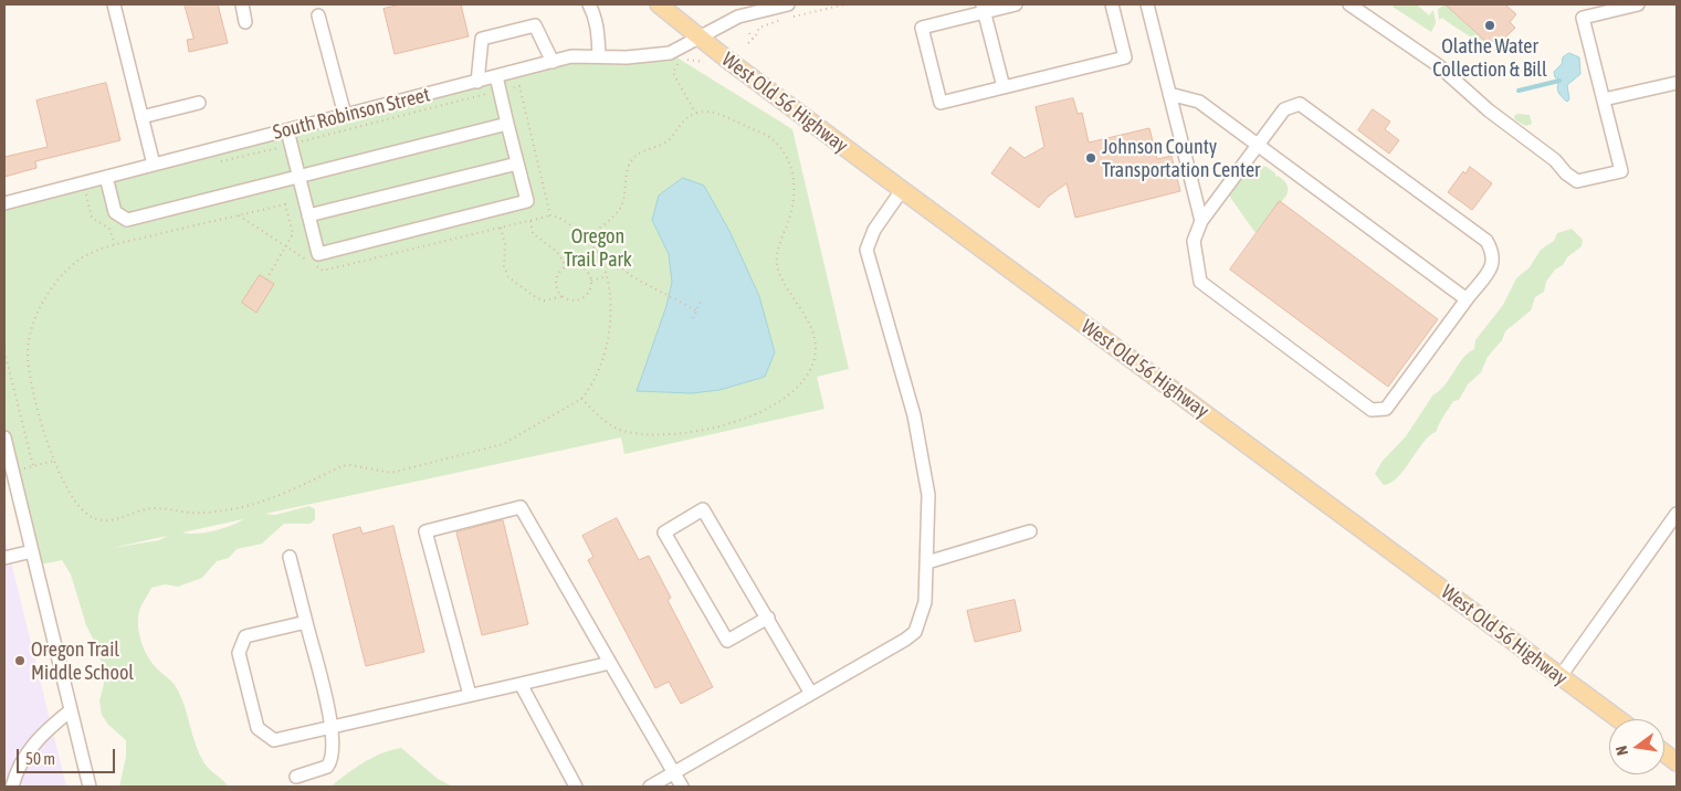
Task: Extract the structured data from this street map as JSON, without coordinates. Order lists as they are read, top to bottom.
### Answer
{
  "streets": {
    "main road": ["West Old 56 Highway"],
    "street": ["South Robinson Street"]
  },
  "crossings": [
    ["West Old 56 Highway", "South Robinson Street"]
  ],
  "parks": ["Oregon Trail Park"],
  "places": ["Olathe Water Collection & Bill", "Johnson County Transportation Center", "Oregon Trail Middle School"],
  "scale_bar": "50 m",
  "north": "left"
}
